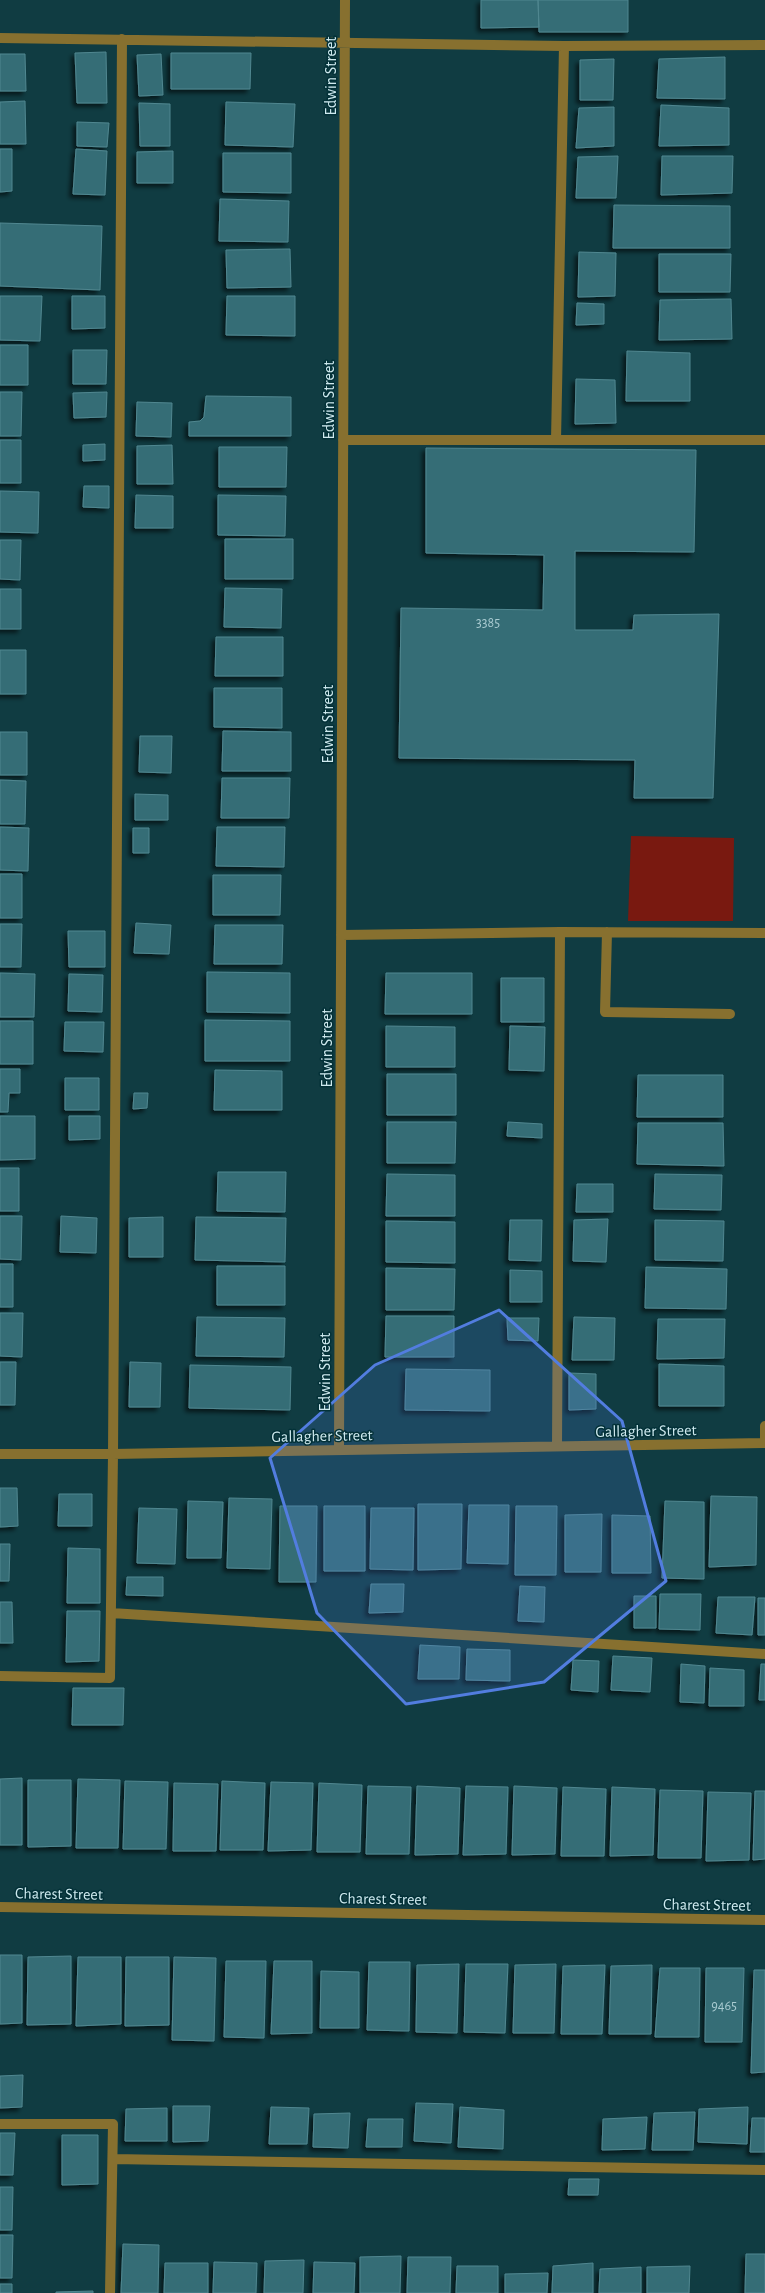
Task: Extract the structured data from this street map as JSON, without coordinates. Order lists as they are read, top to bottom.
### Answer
{
  "streets": {
    "street": ["Edwin Street", "Gallagher Street", "Charest Street"]
  },
  "crossings": [
    ["Edwin Street", "Gallagher Street"]
  ],
  "house_numbers": ["3385", "9465"]
}
